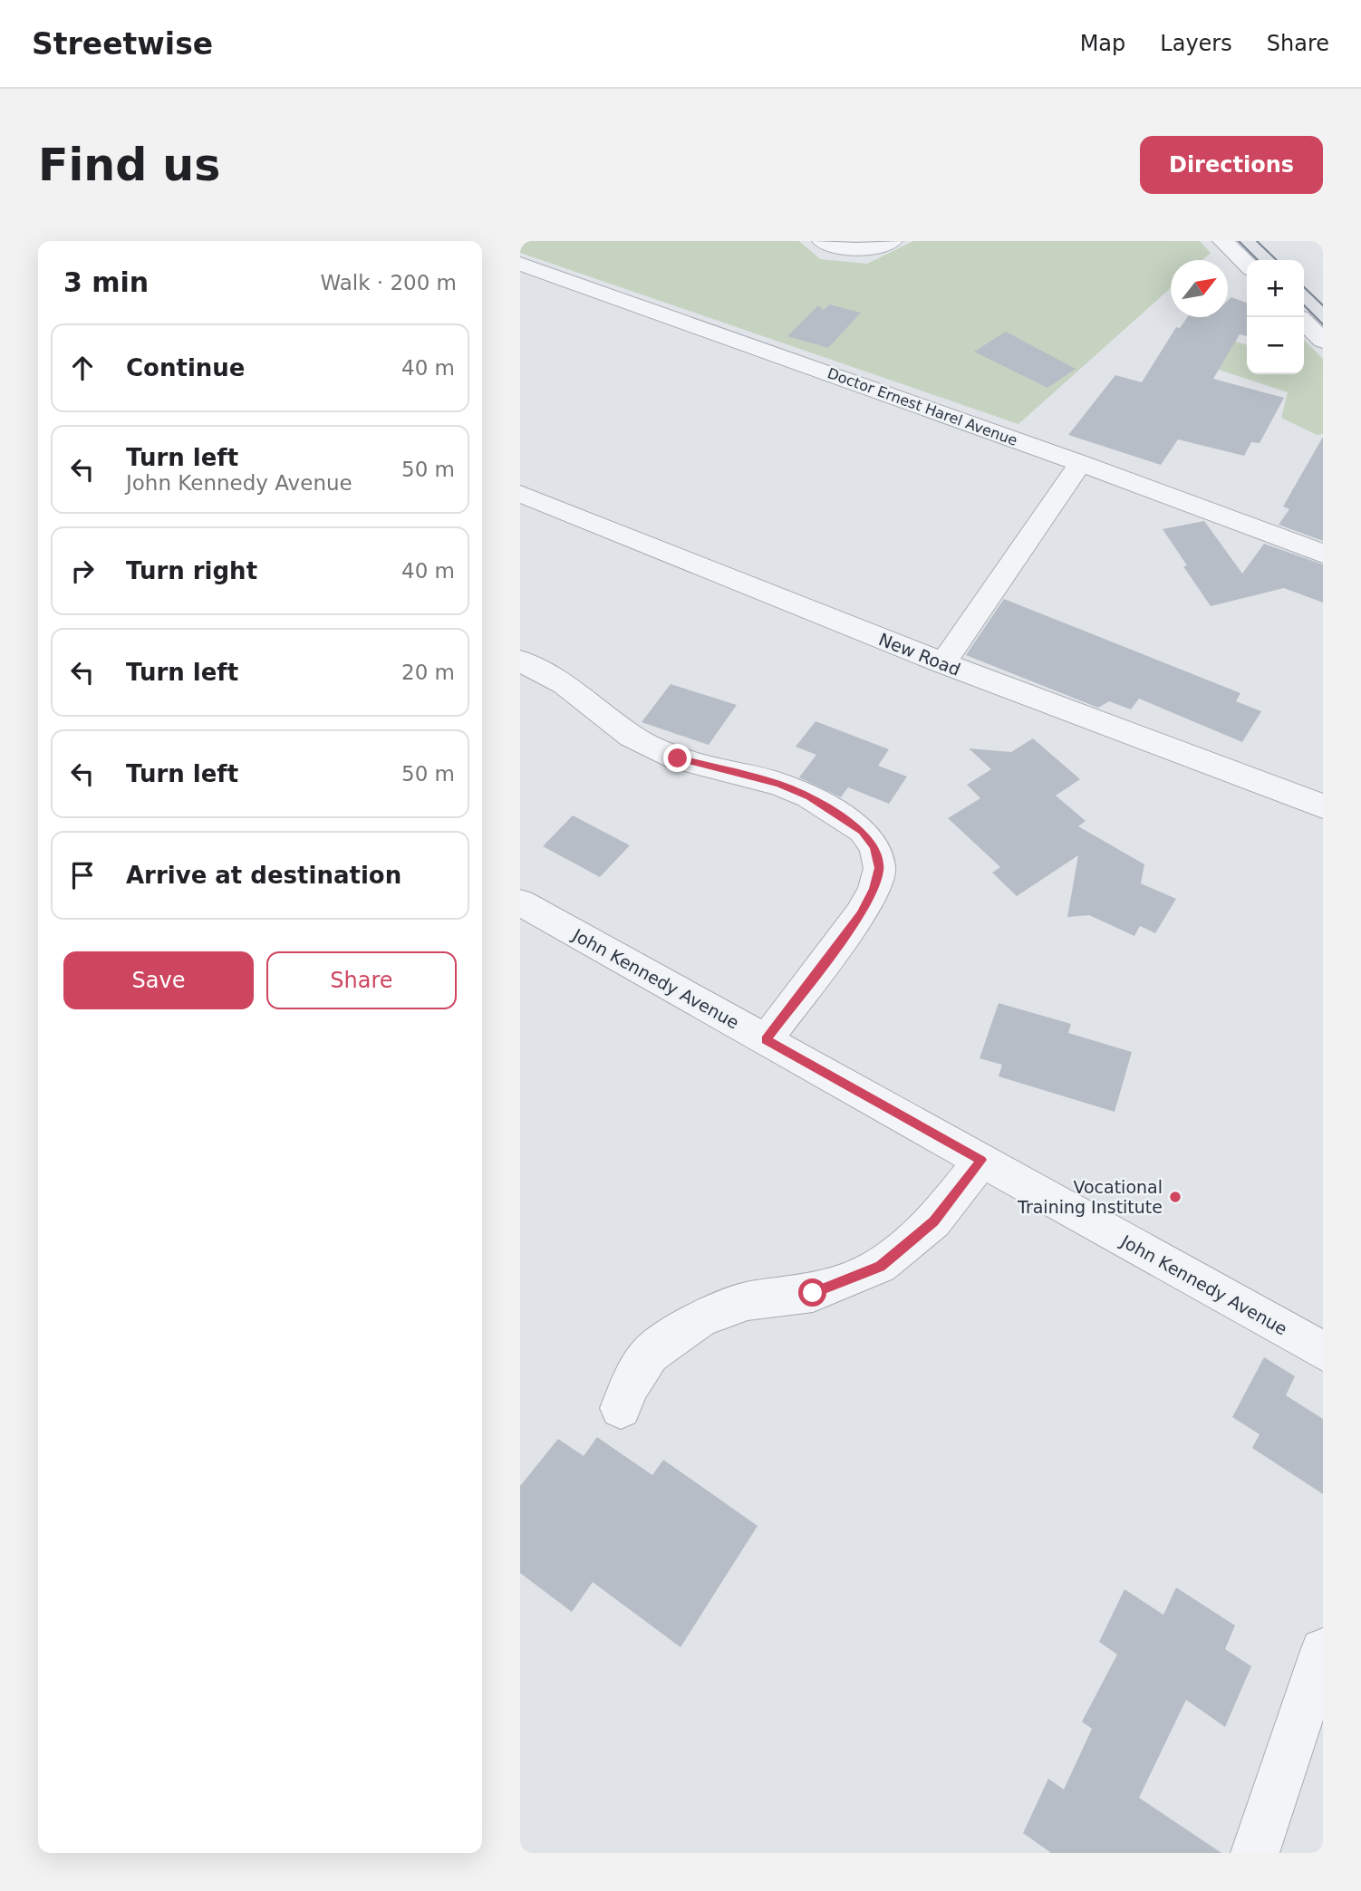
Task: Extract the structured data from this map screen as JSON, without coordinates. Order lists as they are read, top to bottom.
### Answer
{
  "streets": {
    "street": ["Doctor Ernest Harel Avenue", "New Road", "John Kennedy Avenue"]
  },
  "places": ["Vocational Training Institute"],
  "north": "top right",
  "page": {
    "header": "Streetwise",
    "nav": ["Map", "Layers", "Share"],
    "buttons": [
      "Directions",
      ["Save", "Share"]
    ],
    "title": "Find us",
    "heading": ["3 min", "Walk · 200 m"],
    "map_buttons": ["+", "−"],
    "list": [
      ["Continue", "40 m"],
      ["Turn left", "John Kennedy Avenue", "50 m"],
      ["Turn right", "40 m"],
      ["Turn left", "20 m"],
      ["Turn left", "50 m"],
      "Arrive at destination"
    ]
  }
}
